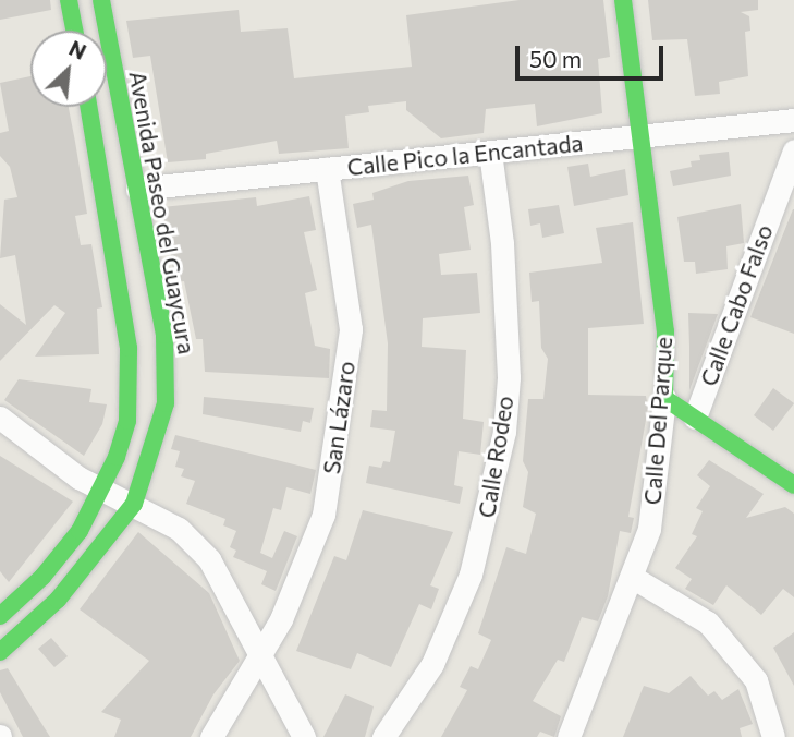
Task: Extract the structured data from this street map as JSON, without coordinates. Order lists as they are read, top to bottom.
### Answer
{
  "streets": {
    "main road": ["Avenida Paseo del Guaycura", "Calle Del Parque"],
    "street": [
      "Calle Pico la Encantada",
      "Calle Cabo Falso",
      "San Lázaro",
      "Calle Rodeo"
    ]
  },
  "crossings": [
    ["Calle Pico la Encantada", "Avenida Paseo del Guaycura"],
    ["Calle Pico la Encantada", "San Lázaro"],
    ["Calle Pico la Encantada", "Calle Del Parque"],
    ["Calle Pico la Encantada", "Calle Rodeo"]
  ],
  "scale_bar": "50 m",
  "north": "top right"
}
